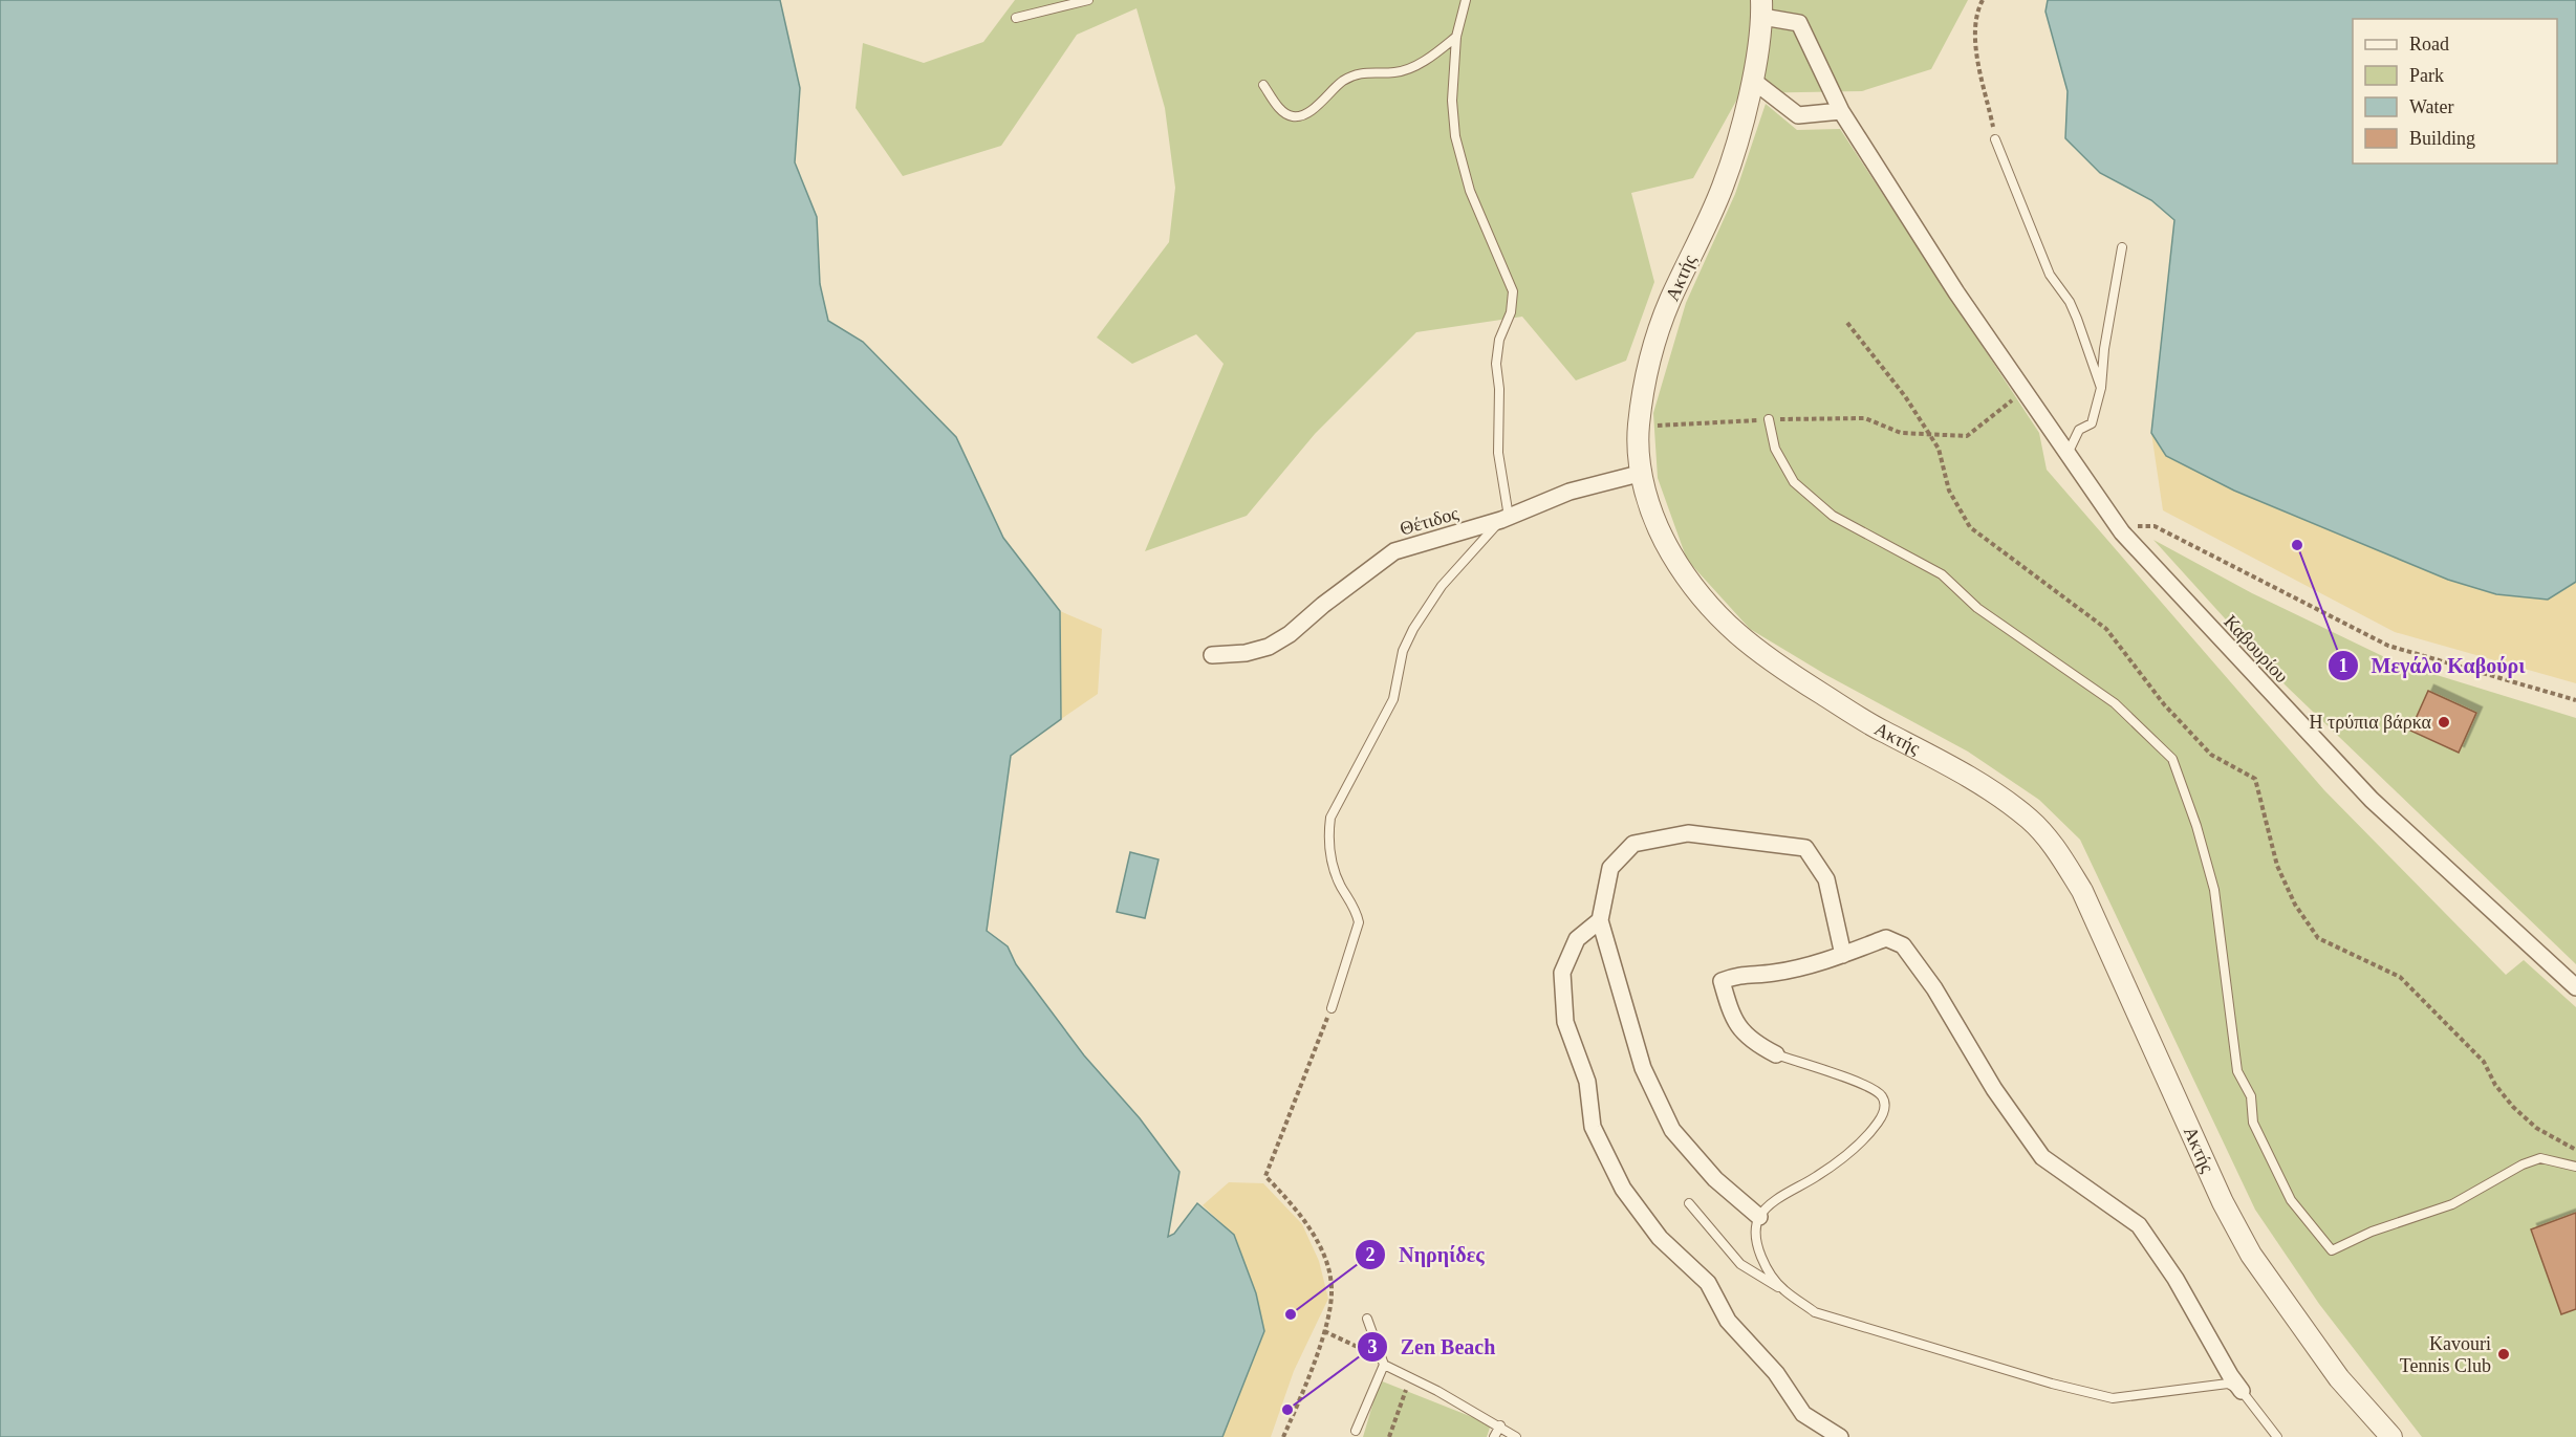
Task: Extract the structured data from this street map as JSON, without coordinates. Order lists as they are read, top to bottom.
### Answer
{
  "streets": {
    "street": ["Ακτής", "Θέτιδος", "Καβουρίου"]
  },
  "crossings": [
    ["Ακτής", "Θέτιδος"],
    ["Ακτής", "Καβουρίου"]
  ],
  "places": [
    "Μεγάλο Καβούρι",
    "Η τρύπια βάρκα",
    "Νηρηίδες",
    "Kavouri Tennis Club",
    "Zen Beach"
  ],
  "legend": [
    "Road",
    "Park",
    "Water",
    "Building"
  ]
}
